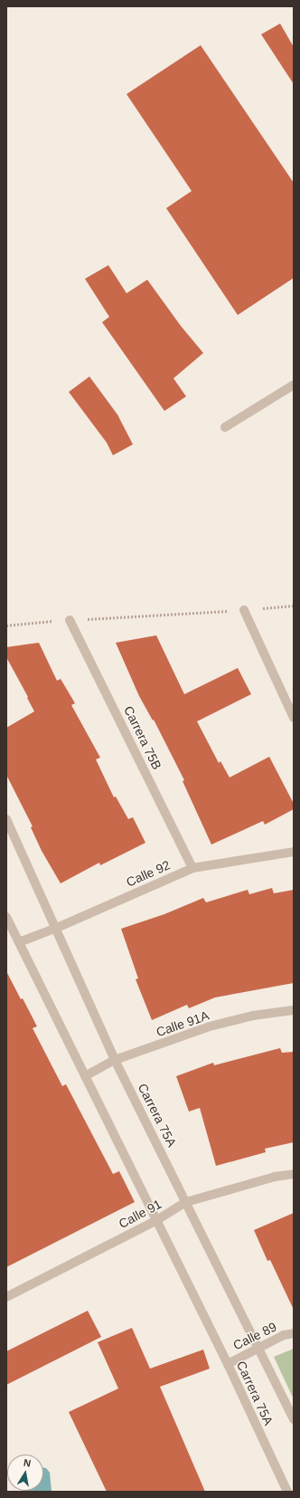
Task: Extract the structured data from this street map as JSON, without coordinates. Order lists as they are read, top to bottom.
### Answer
{
  "streets": {
    "street": [
      "Carrera 75B",
      "Calle 92",
      "Calle 91A",
      "Carrera 75A",
      "Calle 91",
      "Calle 89"
    ]
  },
  "crossings": [
    ["Carrera 75B", "Calle 92"],
    ["Calle 92", "Carrera 75A"],
    ["Calle 91A", "Carrera 75A"],
    ["Carrera 75A", "Calle 91"],
    ["Carrera 75A", "Calle 89"]
  ],
  "north": "top"
}
